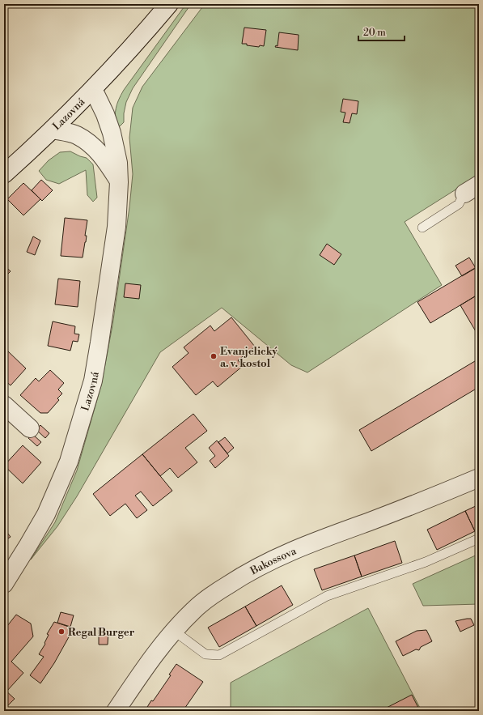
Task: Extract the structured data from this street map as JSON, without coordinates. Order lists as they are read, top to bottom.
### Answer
{
  "streets": {
    "street": ["Lazovná", "Bakossova"]
  },
  "places": ["Evanjelický a. v. kostol", "Regal Burger"],
  "scale_bar": "20 m"
}
